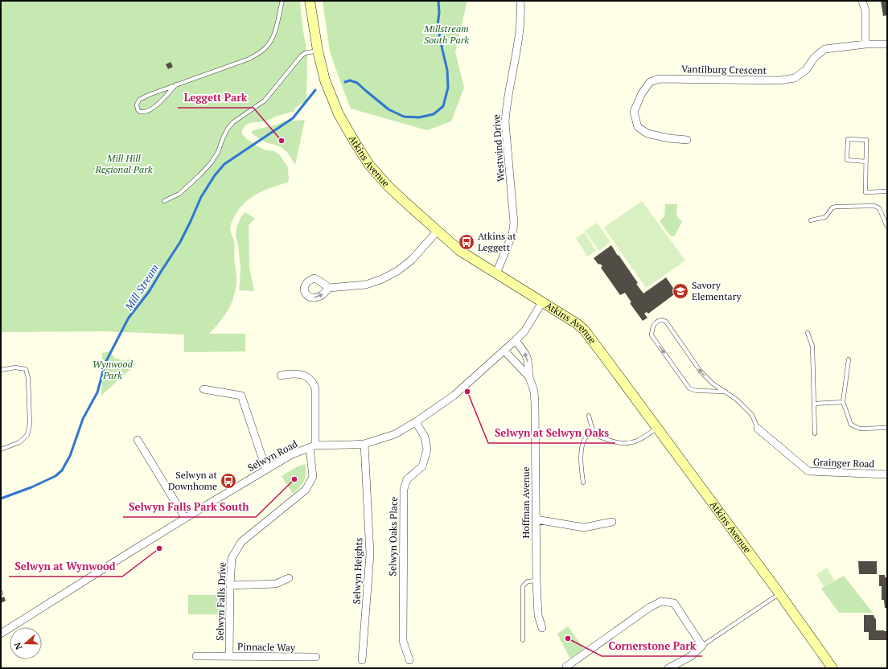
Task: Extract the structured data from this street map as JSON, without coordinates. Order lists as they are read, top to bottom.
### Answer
{
  "streets": {
    "street": [
      "Vantilburg Crescent",
      "Westwind Drive",
      "Atkins Avenue",
      "Selwyn Road",
      "Grainger Road",
      "Hoffman Avenue",
      "Selwyn Oaks Place",
      "Selwyn Heights",
      "Selwyn Falls Drive",
      "Pinnacle Way"
    ]
  },
  "crossings": [
    ["Westwind Drive", "Atkins Avenue"],
    ["Atkins Avenue", "Selwyn Road"],
    ["Selwyn Road", "Hoffman Avenue"],
    ["Selwyn Road", "Selwyn Oaks Place"],
    ["Selwyn Road", "Selwyn Heights"],
    ["Selwyn Road", "Selwyn Falls Drive"],
    ["Selwyn Falls Drive", "Pinnacle Way"]
  ],
  "water": ["Mill Stream"],
  "parks": ["Millstream South Park", "Mill Hill Regional Park", "Wynwood Park"],
  "places": {
    "other": [
      "Leggett Park",
      "Selwyn at Selwyn Oaks",
      "Selwyn Falls Park South",
      "Selwyn at Wynwood",
      "Cornerstone Park"
    ],
    "bus stop": ["Atkins at Leggett", "Selwyn at Downhome"],
    "school or university": ["Savory Elementary"]
  },
  "north": "left"
}
